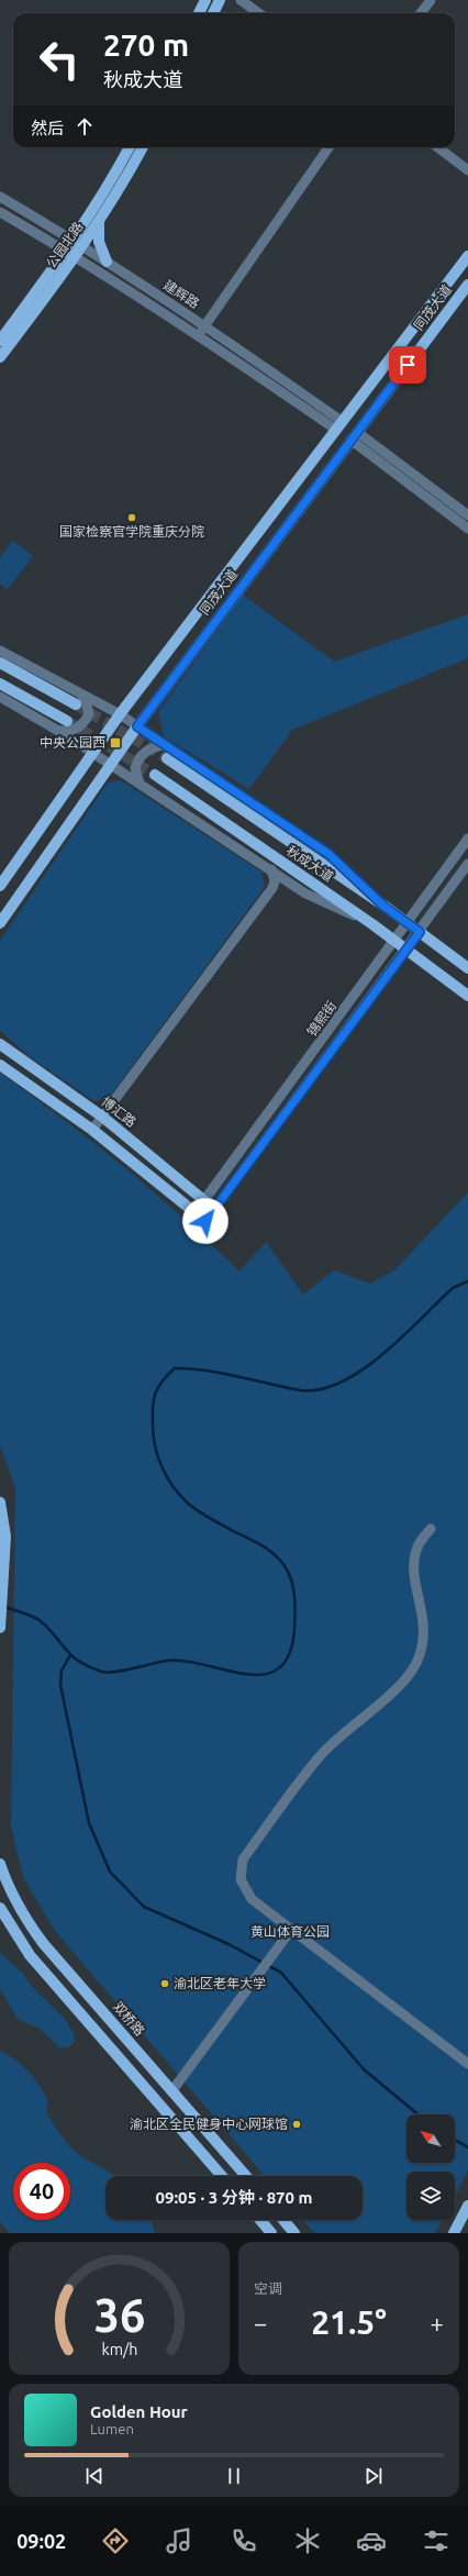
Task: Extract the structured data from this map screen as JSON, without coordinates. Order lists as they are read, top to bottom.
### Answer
{
  "streets": {
    "main road": [
      "公园北路",
      "同茂大道",
      "秋成大道",
      "博汇路",
      "双桥路"
    ],
    "street": ["建辉路", "锦熙街"]
  },
  "crossings": [
    ["公园北路", "建辉路"],
    ["建辉路", "同茂大道"],
    ["秋成大道", "锦熙街"],
    ["锦熙街", "博汇路"]
  ],
  "parks": ["黄山体育公园"],
  "places": {
    "other": ["国家检察官学院重庆分院", "渝北区老年大学", "渝北区全民健身中心网球馆"],
    "transit": ["中央公园西"]
  },
  "north": "top left",
  "page": {
    "turn": ["270 m", "秋成大道"],
    "then": "然后",
    "limit": "40",
    "trip": "09:05 · 3 分钟 · 870 m",
    "tile": "空调",
    "heat": ["−", "21.5°", "+"],
    "song": ["Golden Hour", "Lumen"],
    "tabs": "09:02",
    "gauge": ["36", "km/h"]
  }
}
